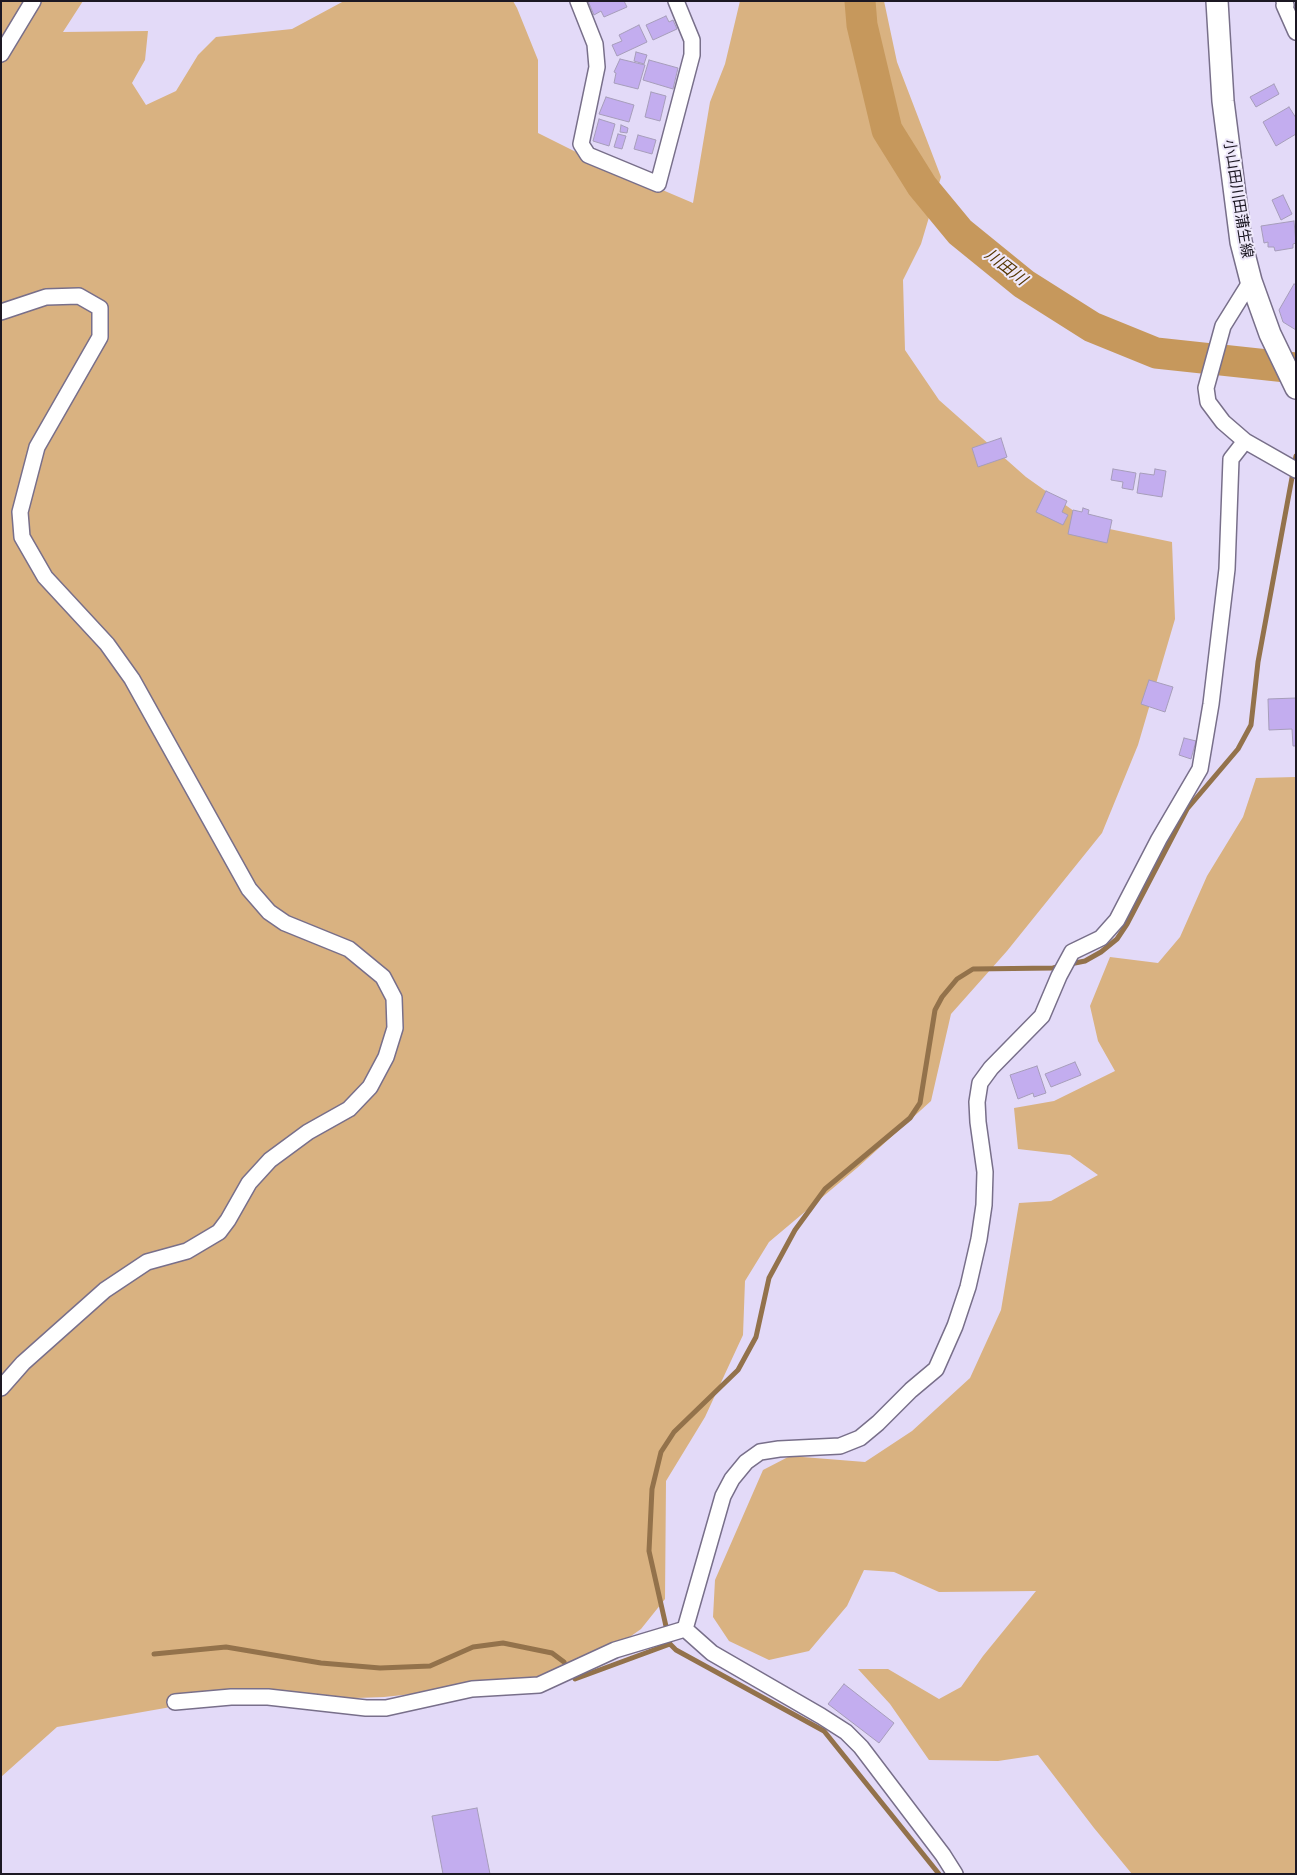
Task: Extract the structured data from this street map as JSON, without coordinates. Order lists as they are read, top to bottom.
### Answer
{
  "streets": {
    "main road": ["小山田川田蒲生線"]
  },
  "water": ["川田川"]
}
